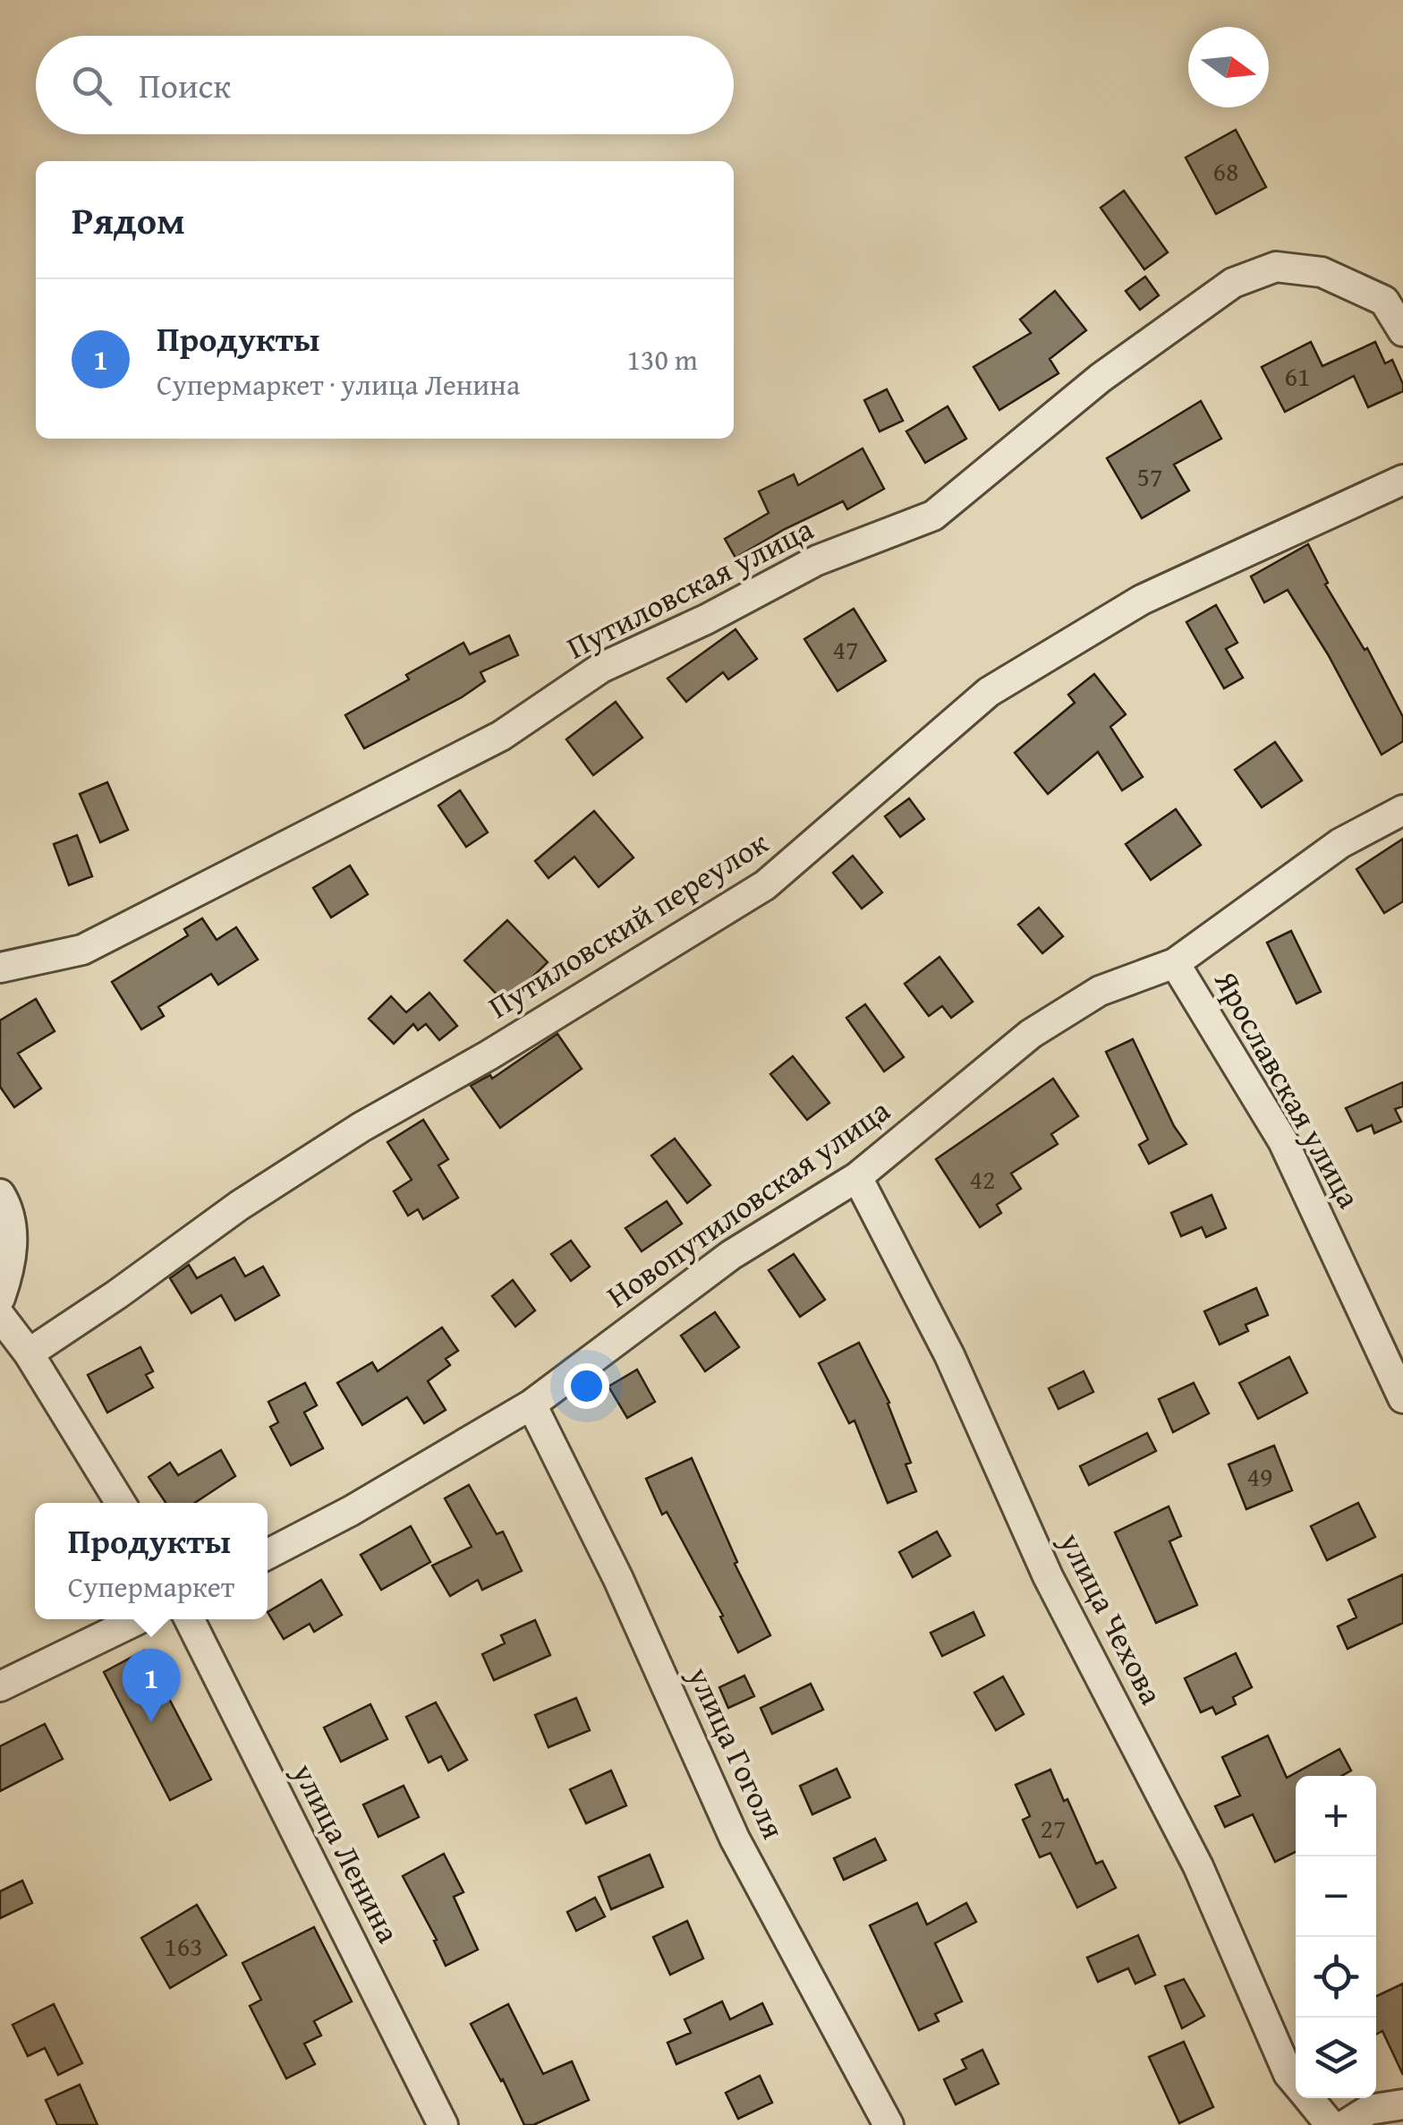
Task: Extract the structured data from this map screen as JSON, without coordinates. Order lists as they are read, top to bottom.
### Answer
{
  "streets": {
    "street": [
      "Путиловская улица",
      "Путиловский переулок",
      "Ярославская улица",
      "Новопутиловская улица",
      "улица Чехова",
      "улица Гоголя",
      "улица Ленина"
    ]
  },
  "crossings": [
    ["Ярославская улица", "Новопутиловская улица"],
    ["Новопутиловская улица", "улица Чехова"],
    ["Новопутиловская улица", "улица Гоголя"]
  ],
  "house_numbers": [
    "68",
    "61",
    "57",
    "47",
    "42",
    "49",
    "27",
    "163"
  ],
  "north": "right",
  "page": {
    "search": "Поиск",
    "heading": "Рядом",
    "list": [
      {
        "mark": "1",
        "name": "Продукты",
        "note": "Супермаркет · улица Ленина",
        "value": "130 m"
      }
    ],
    "popup": ["Продукты", "Супермаркет"],
    "pins": "1",
    "map_buttons": ["+", "−"]
  }
}
